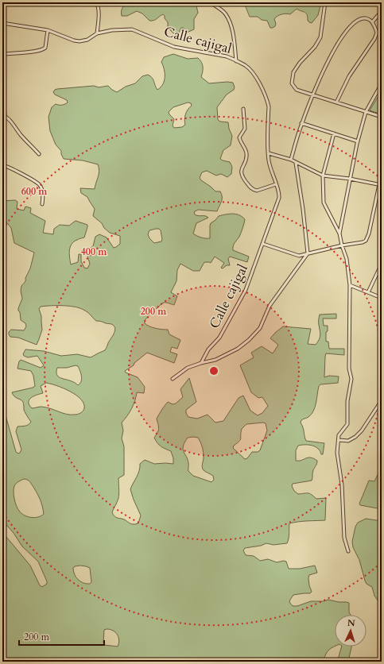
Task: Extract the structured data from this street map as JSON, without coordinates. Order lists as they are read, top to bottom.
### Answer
{
  "streets": {
    "street": ["Calle cajigal"]
  },
  "scale_bar": "200 m",
  "north": "top",
  "rings": ["600 m", "400 m", "200 m"]
}
